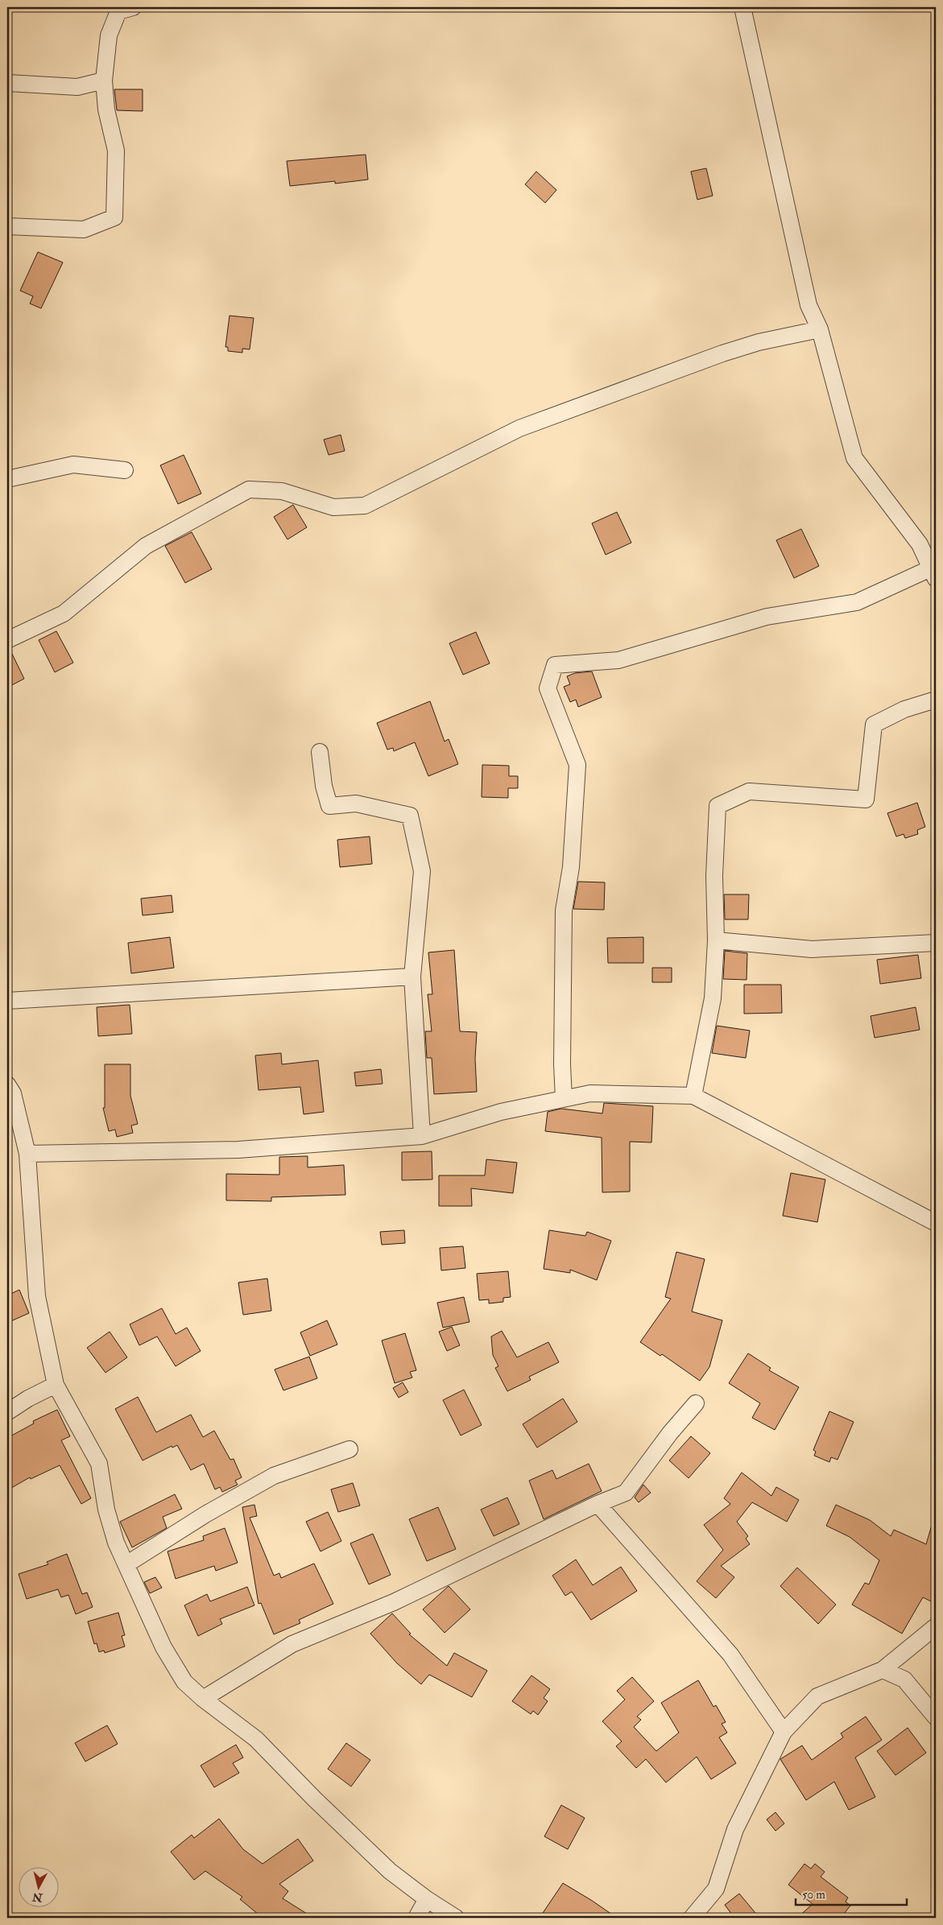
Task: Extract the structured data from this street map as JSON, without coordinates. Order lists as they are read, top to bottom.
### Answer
{
  "scale_bar": "50 m",
  "north": "bottom"
}
